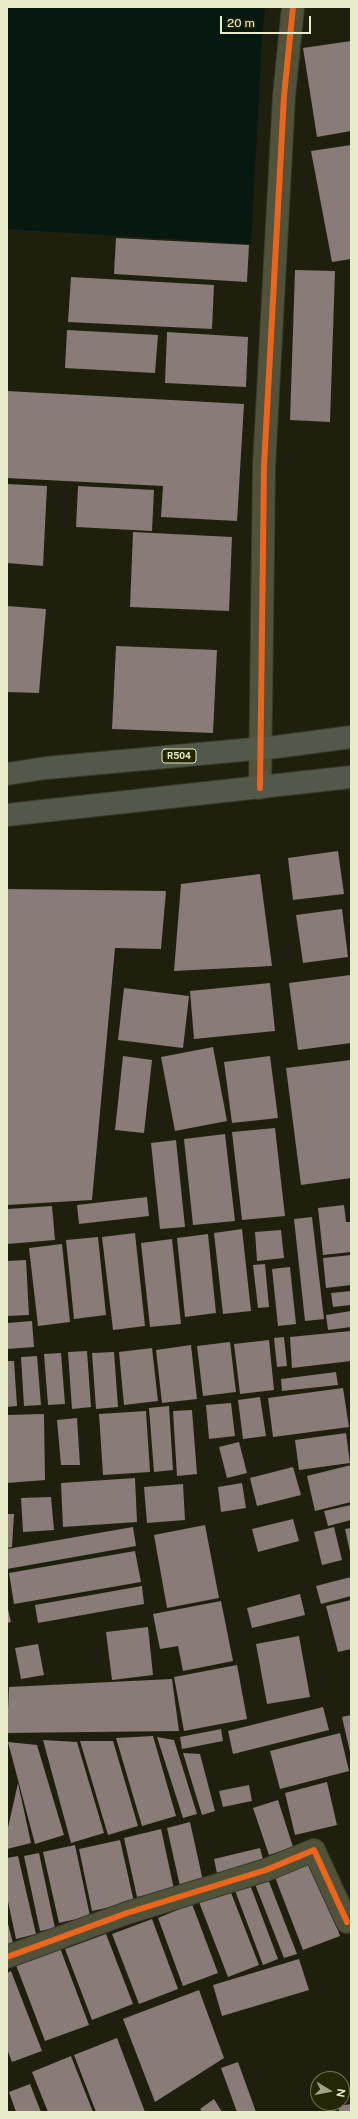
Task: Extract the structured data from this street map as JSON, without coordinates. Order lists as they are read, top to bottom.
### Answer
{
  "streets": {
    "main road": ["R504"]
  },
  "scale_bar": "20 m",
  "north": "right"
}
